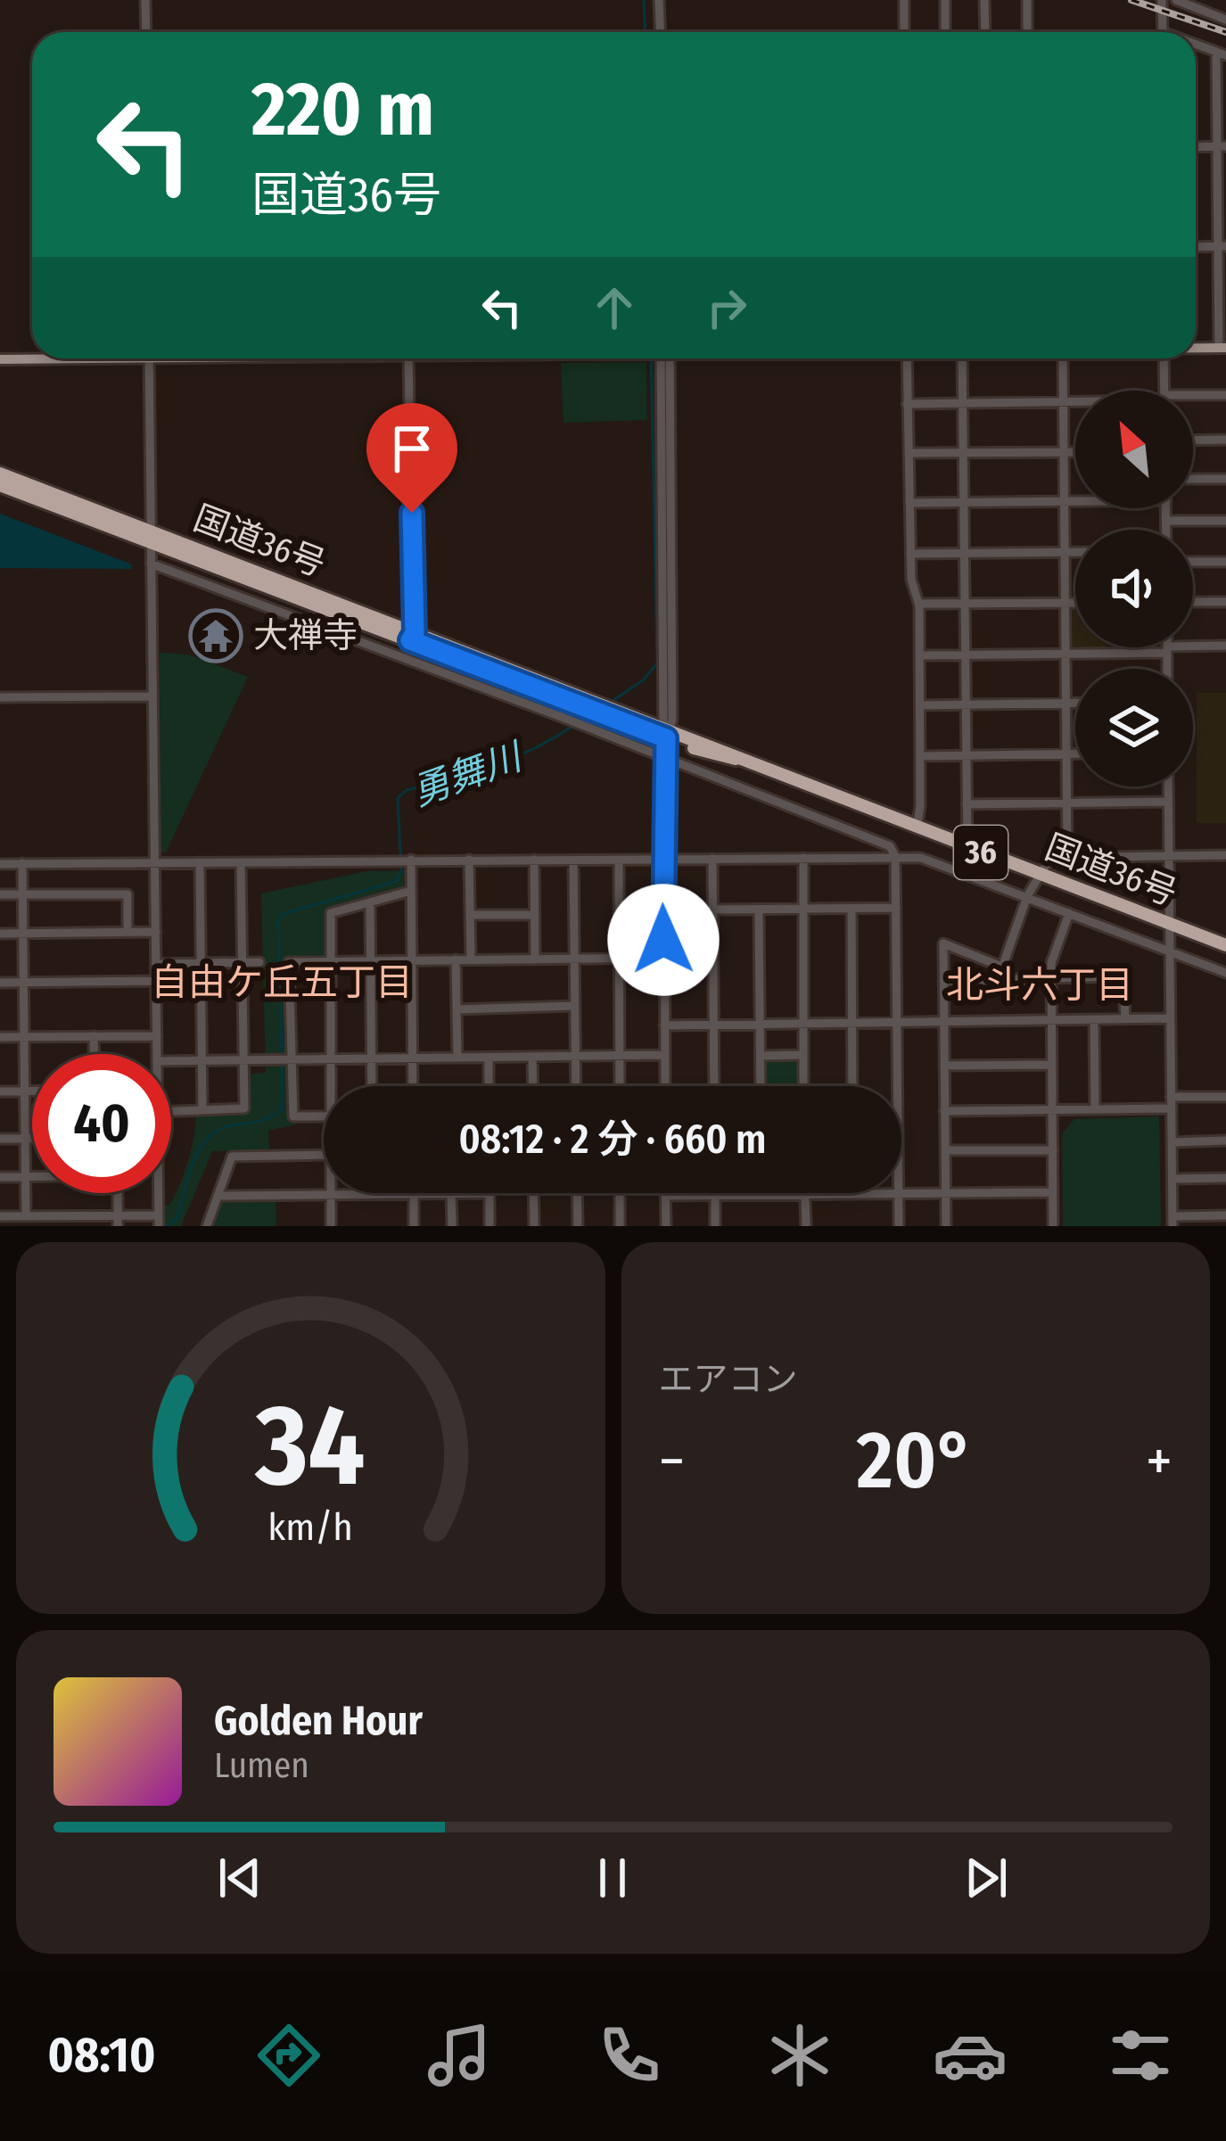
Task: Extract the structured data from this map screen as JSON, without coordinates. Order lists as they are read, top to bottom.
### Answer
{
  "streets": {
    "highway": ["国道36号", "36"]
  },
  "districts": ["自由ケ丘五丁目", "北斗六丁目"],
  "water": ["勇舞川"],
  "places": {
    "temple": ["大禅寺"]
  },
  "north": "top left",
  "page": {
    "turn": ["220 m", "国道36号"],
    "limit": "40",
    "trip": "08:12 · 2 分 · 660 m",
    "tile": "エアコン",
    "heat": ["−", "20°", "+"],
    "song": ["Golden Hour", "Lumen"],
    "tabs": "08:10",
    "gauge": ["34", "km/h"]
  }
}
